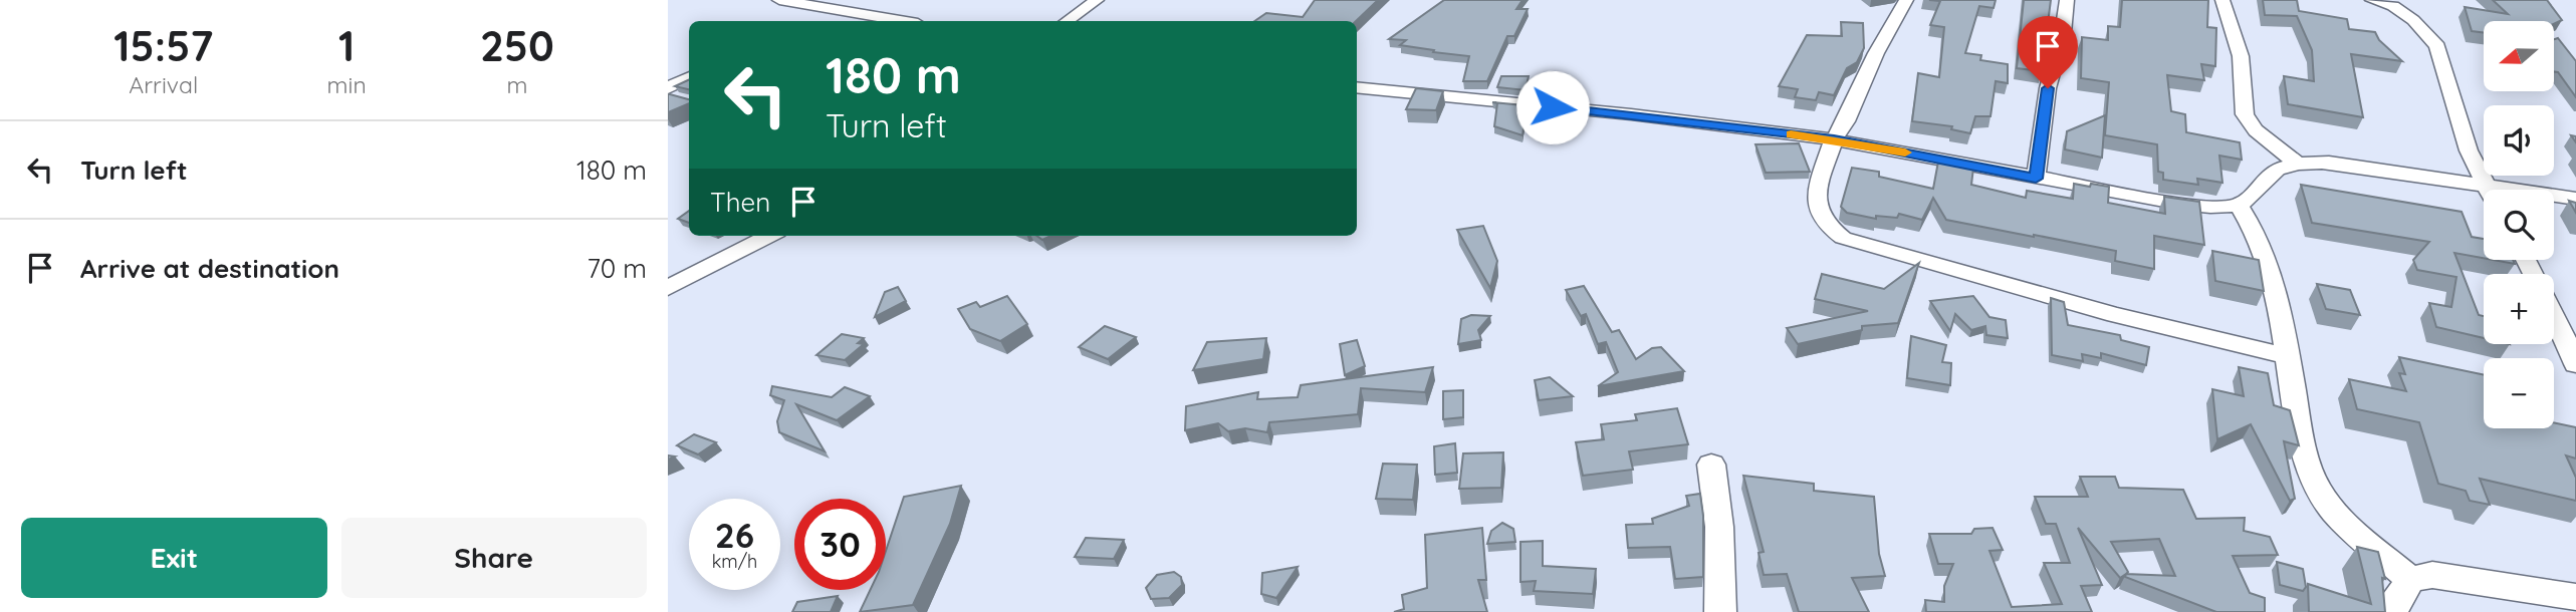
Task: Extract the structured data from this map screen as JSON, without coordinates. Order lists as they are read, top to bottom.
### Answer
{
  "north": "left",
  "page": {
    "eta": [
      "15:57",
      "Arrival",
      "1",
      "min",
      "250",
      "m"
    ],
    "map_buttons": ["+", "−"],
    "turn": ["180 m", "Turn left"],
    "list": [
      {
        "name": "Turn left",
        "value": "180 m"
      },
      {
        "name": "Arrive at destination",
        "value": "70 m"
      }
    ],
    "then": "Then",
    "speed": "26 km/h",
    "limit": "30",
    "buttons": ["Exit", "Share"]
  }
}
